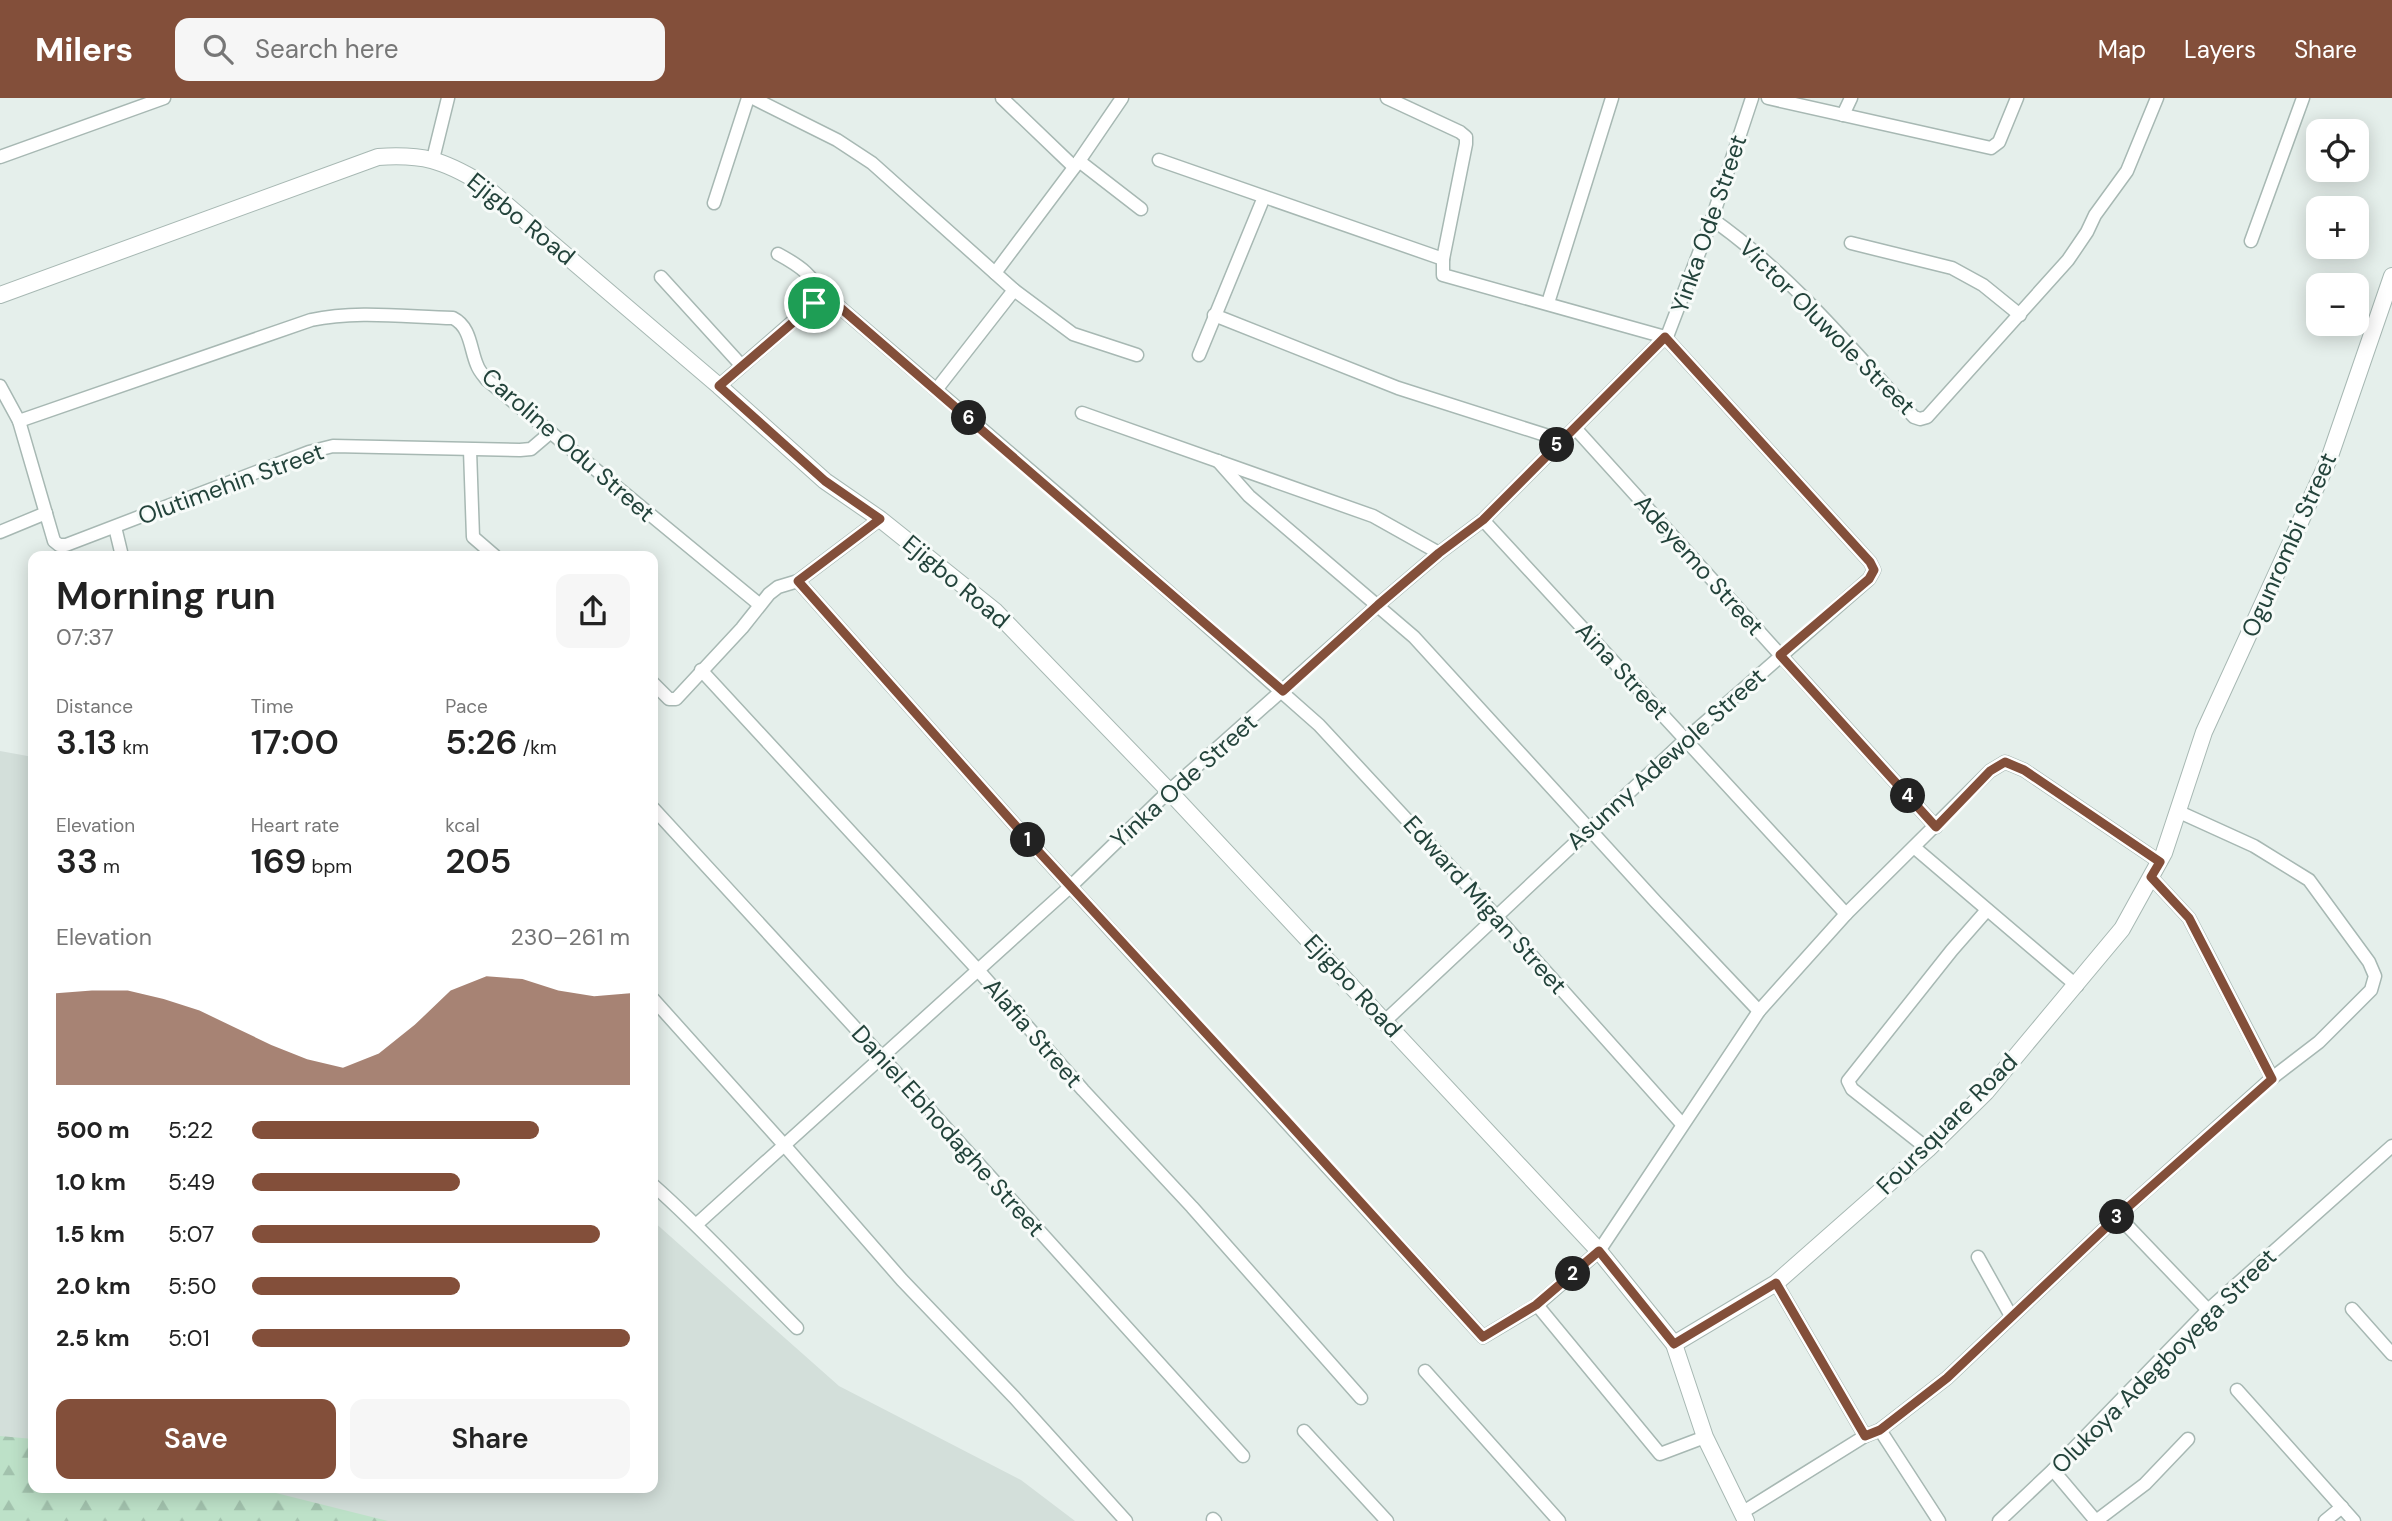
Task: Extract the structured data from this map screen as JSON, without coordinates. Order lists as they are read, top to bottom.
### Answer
{
  "streets": {
    "street": [
      "Ejigbo Road",
      "Yinka Ode Street",
      "Victor Oluwole Street",
      "Caroline Odu Street",
      "Olutimehin Street",
      "Ogunrombi Street",
      "Adeyemo Street",
      "Aina Street",
      "Asunny Adewole Street",
      "Edward Migan Street",
      "Alafia Street",
      "Foursquare Road",
      "Daniel Ebhodaghe Street",
      "Olukoya Adegboyega Street"
    ]
  },
  "crossings": [
    ["Ejigbo Road", "Yinka Ode Street"],
    ["Ejigbo Road", "Asunny Adewole Street"],
    ["Ejigbo Road", "Foursquare Road"],
    ["Yinka Ode Street", "Victor Oluwole Street"],
    ["Yinka Ode Street", "Adeyemo Street"],
    ["Yinka Ode Street", "Aina Street"],
    ["Yinka Ode Street", "Asunny Adewole Street"],
    ["Yinka Ode Street", "Edward Migan Street"],
    ["Yinka Ode Street", "Alafia Street"],
    ["Yinka Ode Street", "Daniel Ebhodaghe Street"],
    ["Caroline Odu Street", "Olutimehin Street"],
    ["Ogunrombi Street", "Foursquare Road"],
    ["Adeyemo Street", "Asunny Adewole Street"],
    ["Aina Street", "Asunny Adewole Street"],
    ["Asunny Adewole Street", "Edward Migan Street"]
  ],
  "page": {
    "header": "Milers",
    "search": "Search here",
    "nav": ["Map", "Layers", "Share"],
    "map_buttons": ["+", "−"],
    "pins": [
      "6",
      "5",
      "4",
      "1",
      "3",
      "2"
    ],
    "heading": ["Morning run", "07:37"],
    "stats": [
      ["Distance", "3.13 km"],
      ["Time", "17:00"],
      ["Pace", "5:26 /km"],
      ["Elevation", "33 m"],
      ["Heart rate", "169 bpm"],
      ["kcal", "205"]
    ],
    "chart": ["Elevation", "230–261 m"],
    "list": [
      {
        "name": "500 m",
        "note": "5:22"
      },
      {
        "name": "1.0 km",
        "note": "5:49"
      },
      {
        "name": "1.5 km",
        "note": "5:07"
      },
      {
        "name": "2.0 km",
        "note": "5:50"
      },
      {
        "name": "2.5 km",
        "note": "5:01"
      }
    ],
    "buttons": ["Save", "Share"]
  }
}
